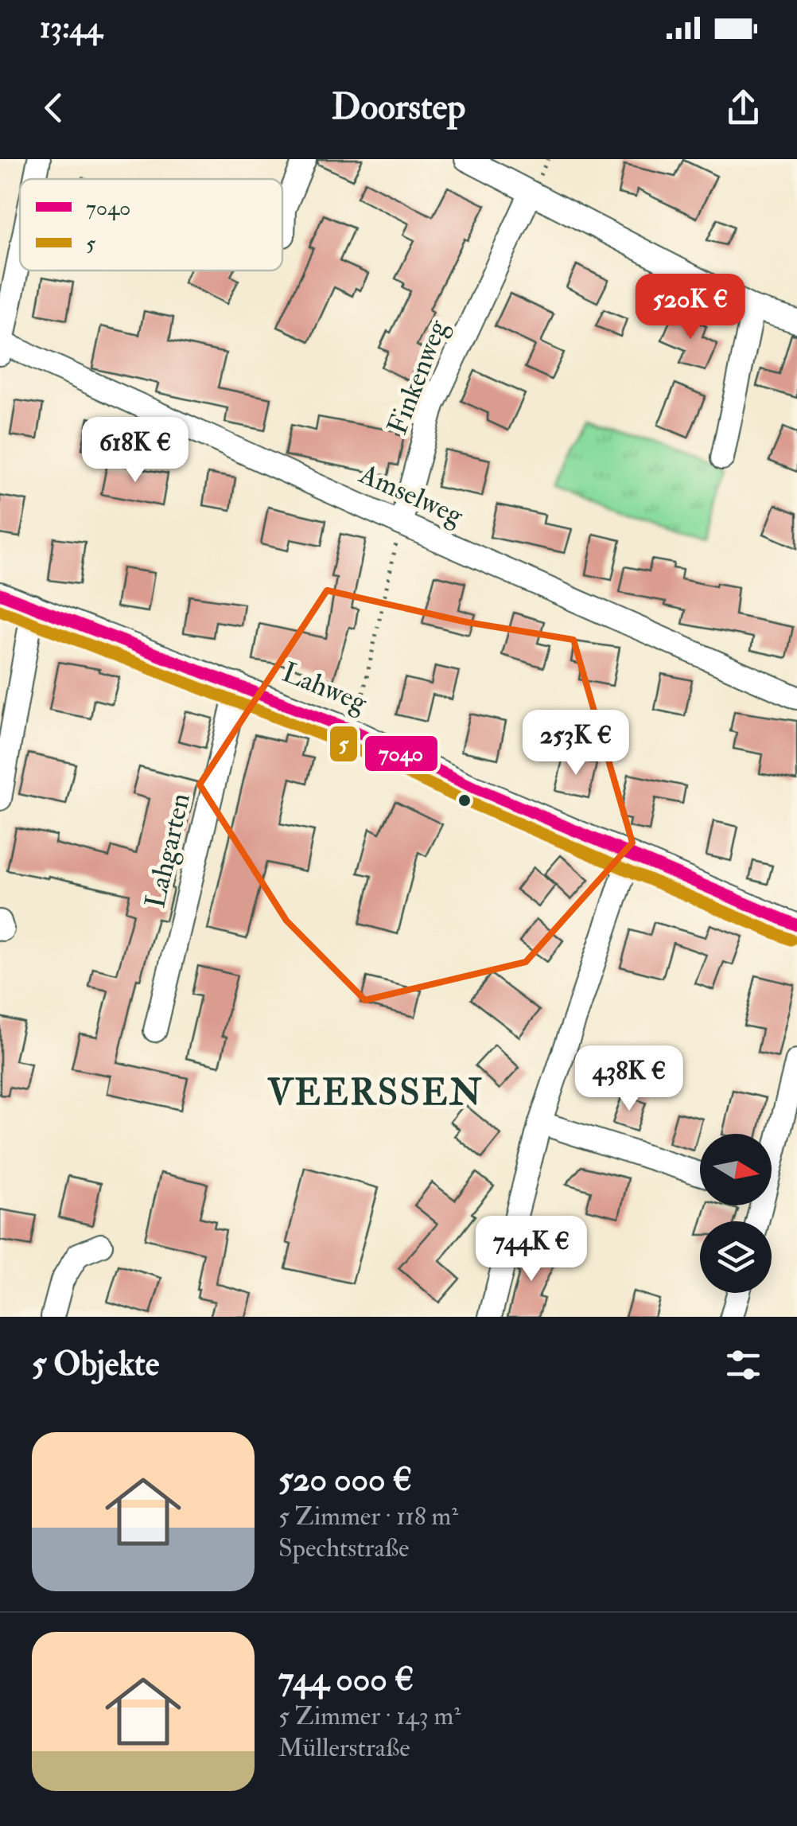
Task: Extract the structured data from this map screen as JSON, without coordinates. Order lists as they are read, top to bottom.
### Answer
{
  "streets": {
    "street": [
      "Finkenweg",
      "Amselweg",
      "Lahweg",
      "Lahgarten"
    ]
  },
  "crossings": [
    ["Finkenweg", "Amselweg"],
    ["Lahweg", "Lahgarten"]
  ],
  "districts": ["VEERSSEN"],
  "lines": ["transit line 7040", "transit line 5"],
  "legend": ["7040", "5"],
  "north": "right",
  "page": {
    "status": "13:44",
    "header": "Doorstep",
    "price": [
      "520K €",
      "618K €",
      "253K €",
      "438K €",
      "744K €"
    ],
    "heading": "5 Objekte",
    "list": [
      {
        "name": "520 000 €",
        "note": "5 Zimmer · 118 m² · Spechtstraße"
      },
      {
        "name": "744 000 €",
        "note": "5 Zimmer · 143 m² · Müllerstraße"
      }
    ]
  }
}
